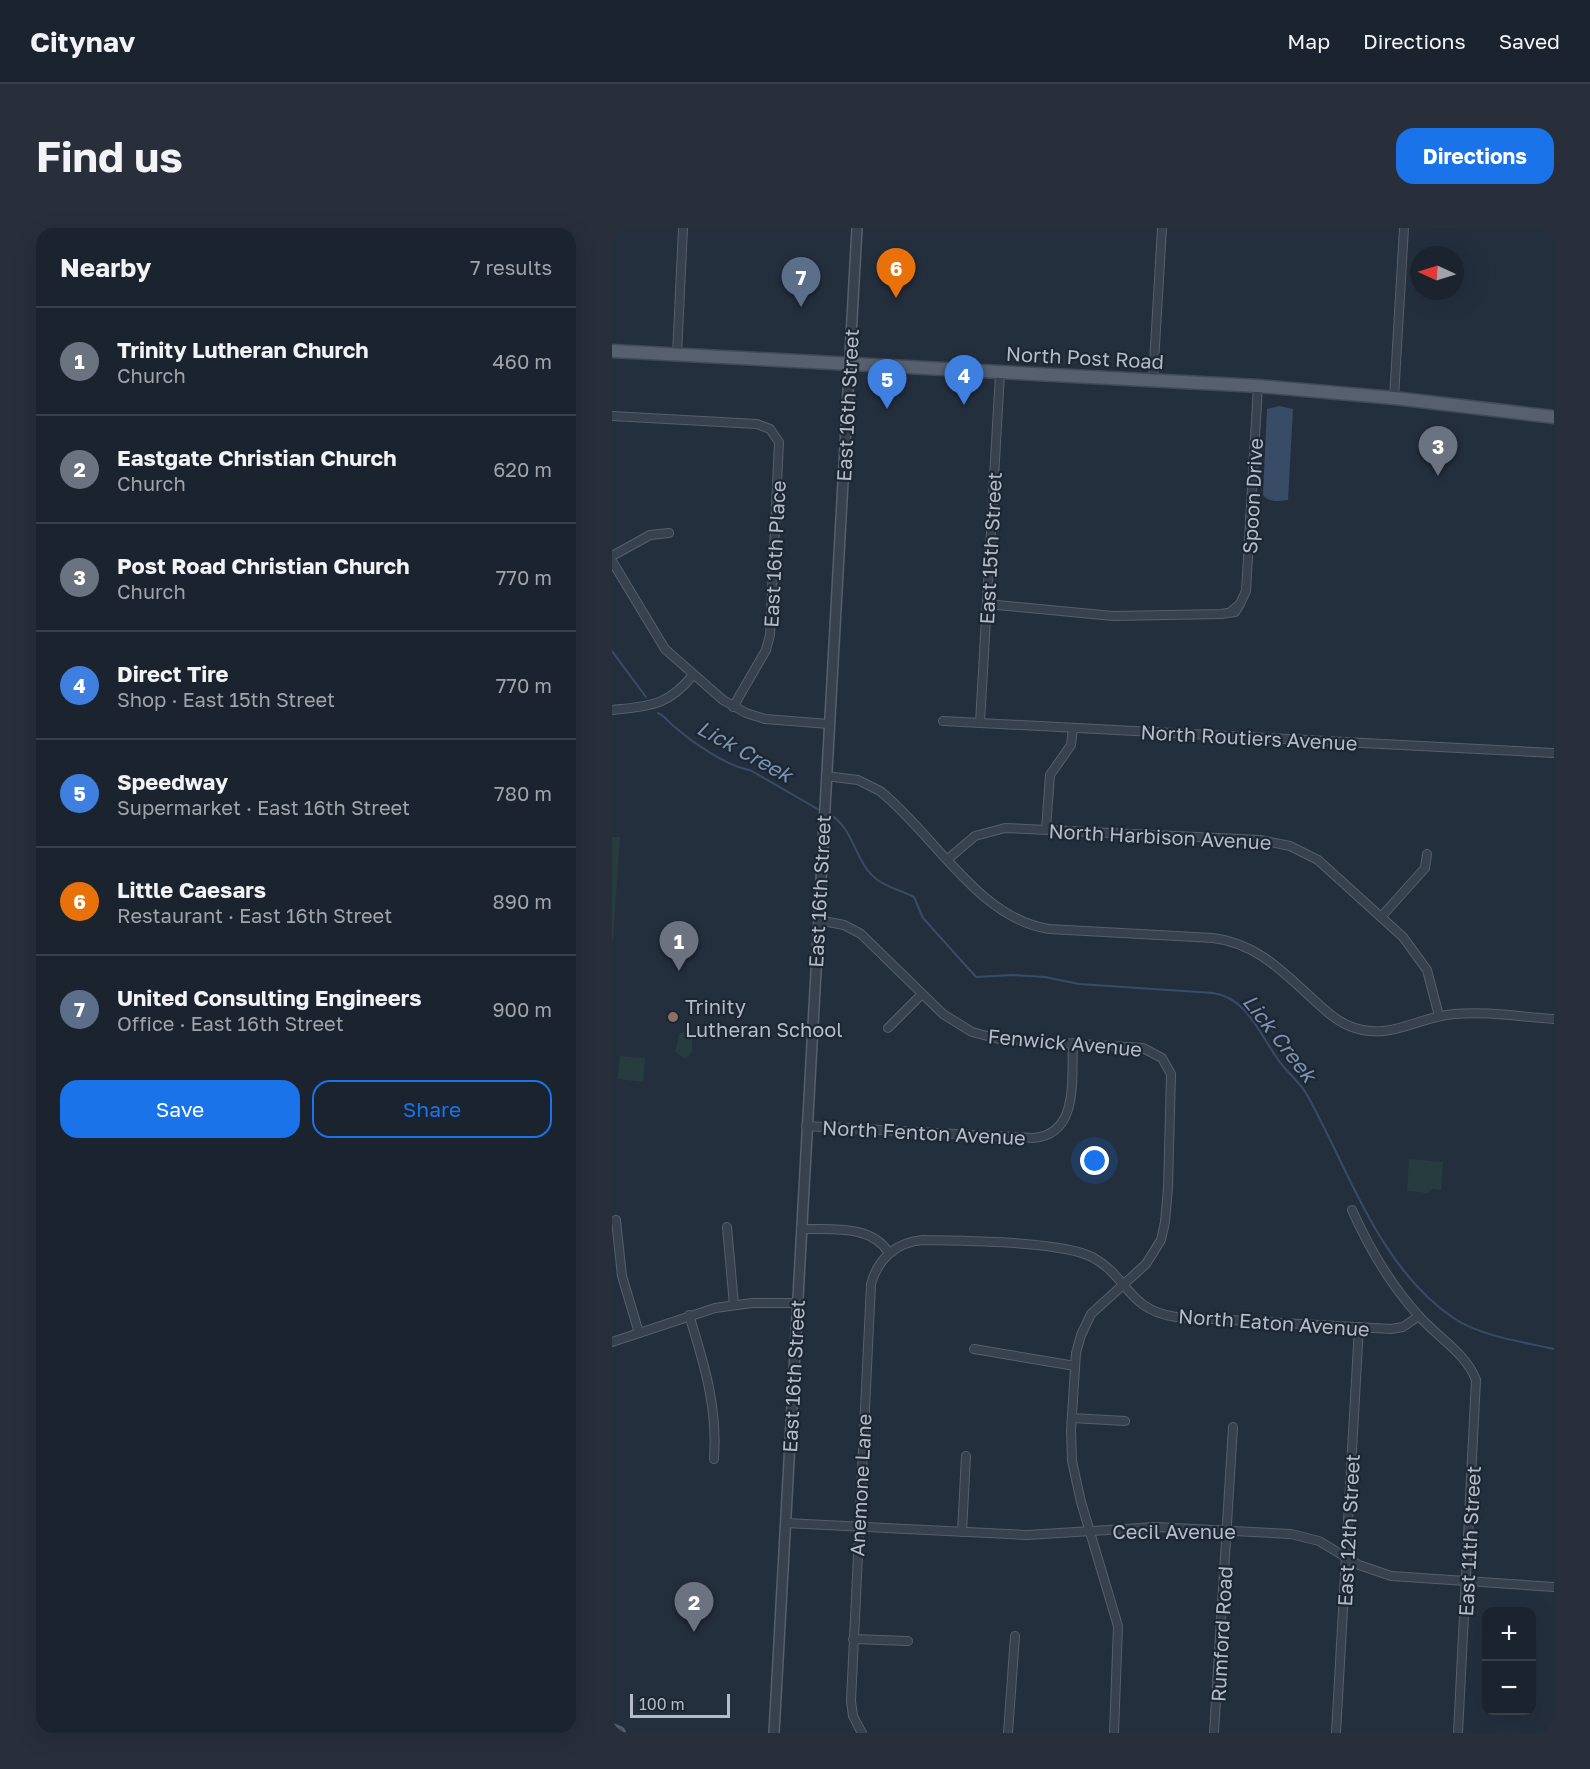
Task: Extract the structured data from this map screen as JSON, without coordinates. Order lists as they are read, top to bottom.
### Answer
{
  "streets": {
    "main road": ["North Post Road"],
    "street": [
      "East 16th Street",
      "Spoon Drive",
      "East 15th Street",
      "East 16th Place",
      "North Routiers Avenue",
      "North Harbison Avenue",
      "Fenwick Avenue",
      "North Fenton Avenue",
      "North Eaton Avenue",
      "Anemone Lane",
      "East 12th Street",
      "Cecil Avenue",
      "East 11th Street",
      "Rumford Road"
    ]
  },
  "crossings": [
    ["North Post Road", "East 16th Street"],
    ["North Post Road", "Spoon Drive"],
    ["North Post Road", "East 15th Street"],
    ["East 16th Street", "Fenwick Avenue"],
    ["East 16th Street", "North Fenton Avenue"],
    ["East 16th Street", "Cecil Avenue"],
    ["Spoon Drive", "East 15th Street"],
    ["East 15th Street", "North Routiers Avenue"],
    ["Fenwick Avenue", "North Fenton Avenue"],
    ["Fenwick Avenue", "North Eaton Avenue"],
    ["North Eaton Avenue", "Anemone Lane"],
    ["North Eaton Avenue", "East 12th Street"],
    ["North Eaton Avenue", "East 11th Street"],
    ["Anemone Lane", "Cecil Avenue"],
    ["East 12th Street", "Cecil Avenue"],
    ["Cecil Avenue", "East 11th Street"],
    ["Cecil Avenue", "Rumford Road"]
  ],
  "water": ["Lick Creek"],
  "places": ["Trinity Lutheran School"],
  "scale_bar": "100 m",
  "north": "left",
  "page": {
    "header": "Citynav",
    "nav": ["Map", "Directions", "Saved"],
    "buttons": [
      "Directions",
      ["Save", "Share"]
    ],
    "title": "Find us",
    "heading": ["Nearby", "7 results"],
    "pins": [
      "6",
      "7",
      "4",
      "5",
      "3",
      "1",
      "2"
    ],
    "list": [
      {
        "mark": "1",
        "name": "Trinity Lutheran Church",
        "note": "Church",
        "value": "460 m"
      },
      {
        "mark": "2",
        "name": "Eastgate Christian Church",
        "note": "Church",
        "value": "620 m"
      },
      {
        "mark": "3",
        "name": "Post Road Christian Church",
        "note": "Church",
        "value": "770 m"
      },
      {
        "mark": "4",
        "name": "Direct Tire",
        "note": "Shop · East 15th Street",
        "value": "770 m"
      },
      {
        "mark": "5",
        "name": "Speedway",
        "note": "Supermarket · East 16th Street",
        "value": "780 m"
      },
      {
        "mark": "6",
        "name": "Little Caesars",
        "note": "Restaurant · East 16th Street",
        "value": "890 m"
      },
      {
        "mark": "7",
        "name": "United Consulting Engineers",
        "note": "Office · East 16th Street",
        "value": "900 m"
      }
    ],
    "map_buttons": ["+", "−"],
    "scale": "100 m"
  }
}
